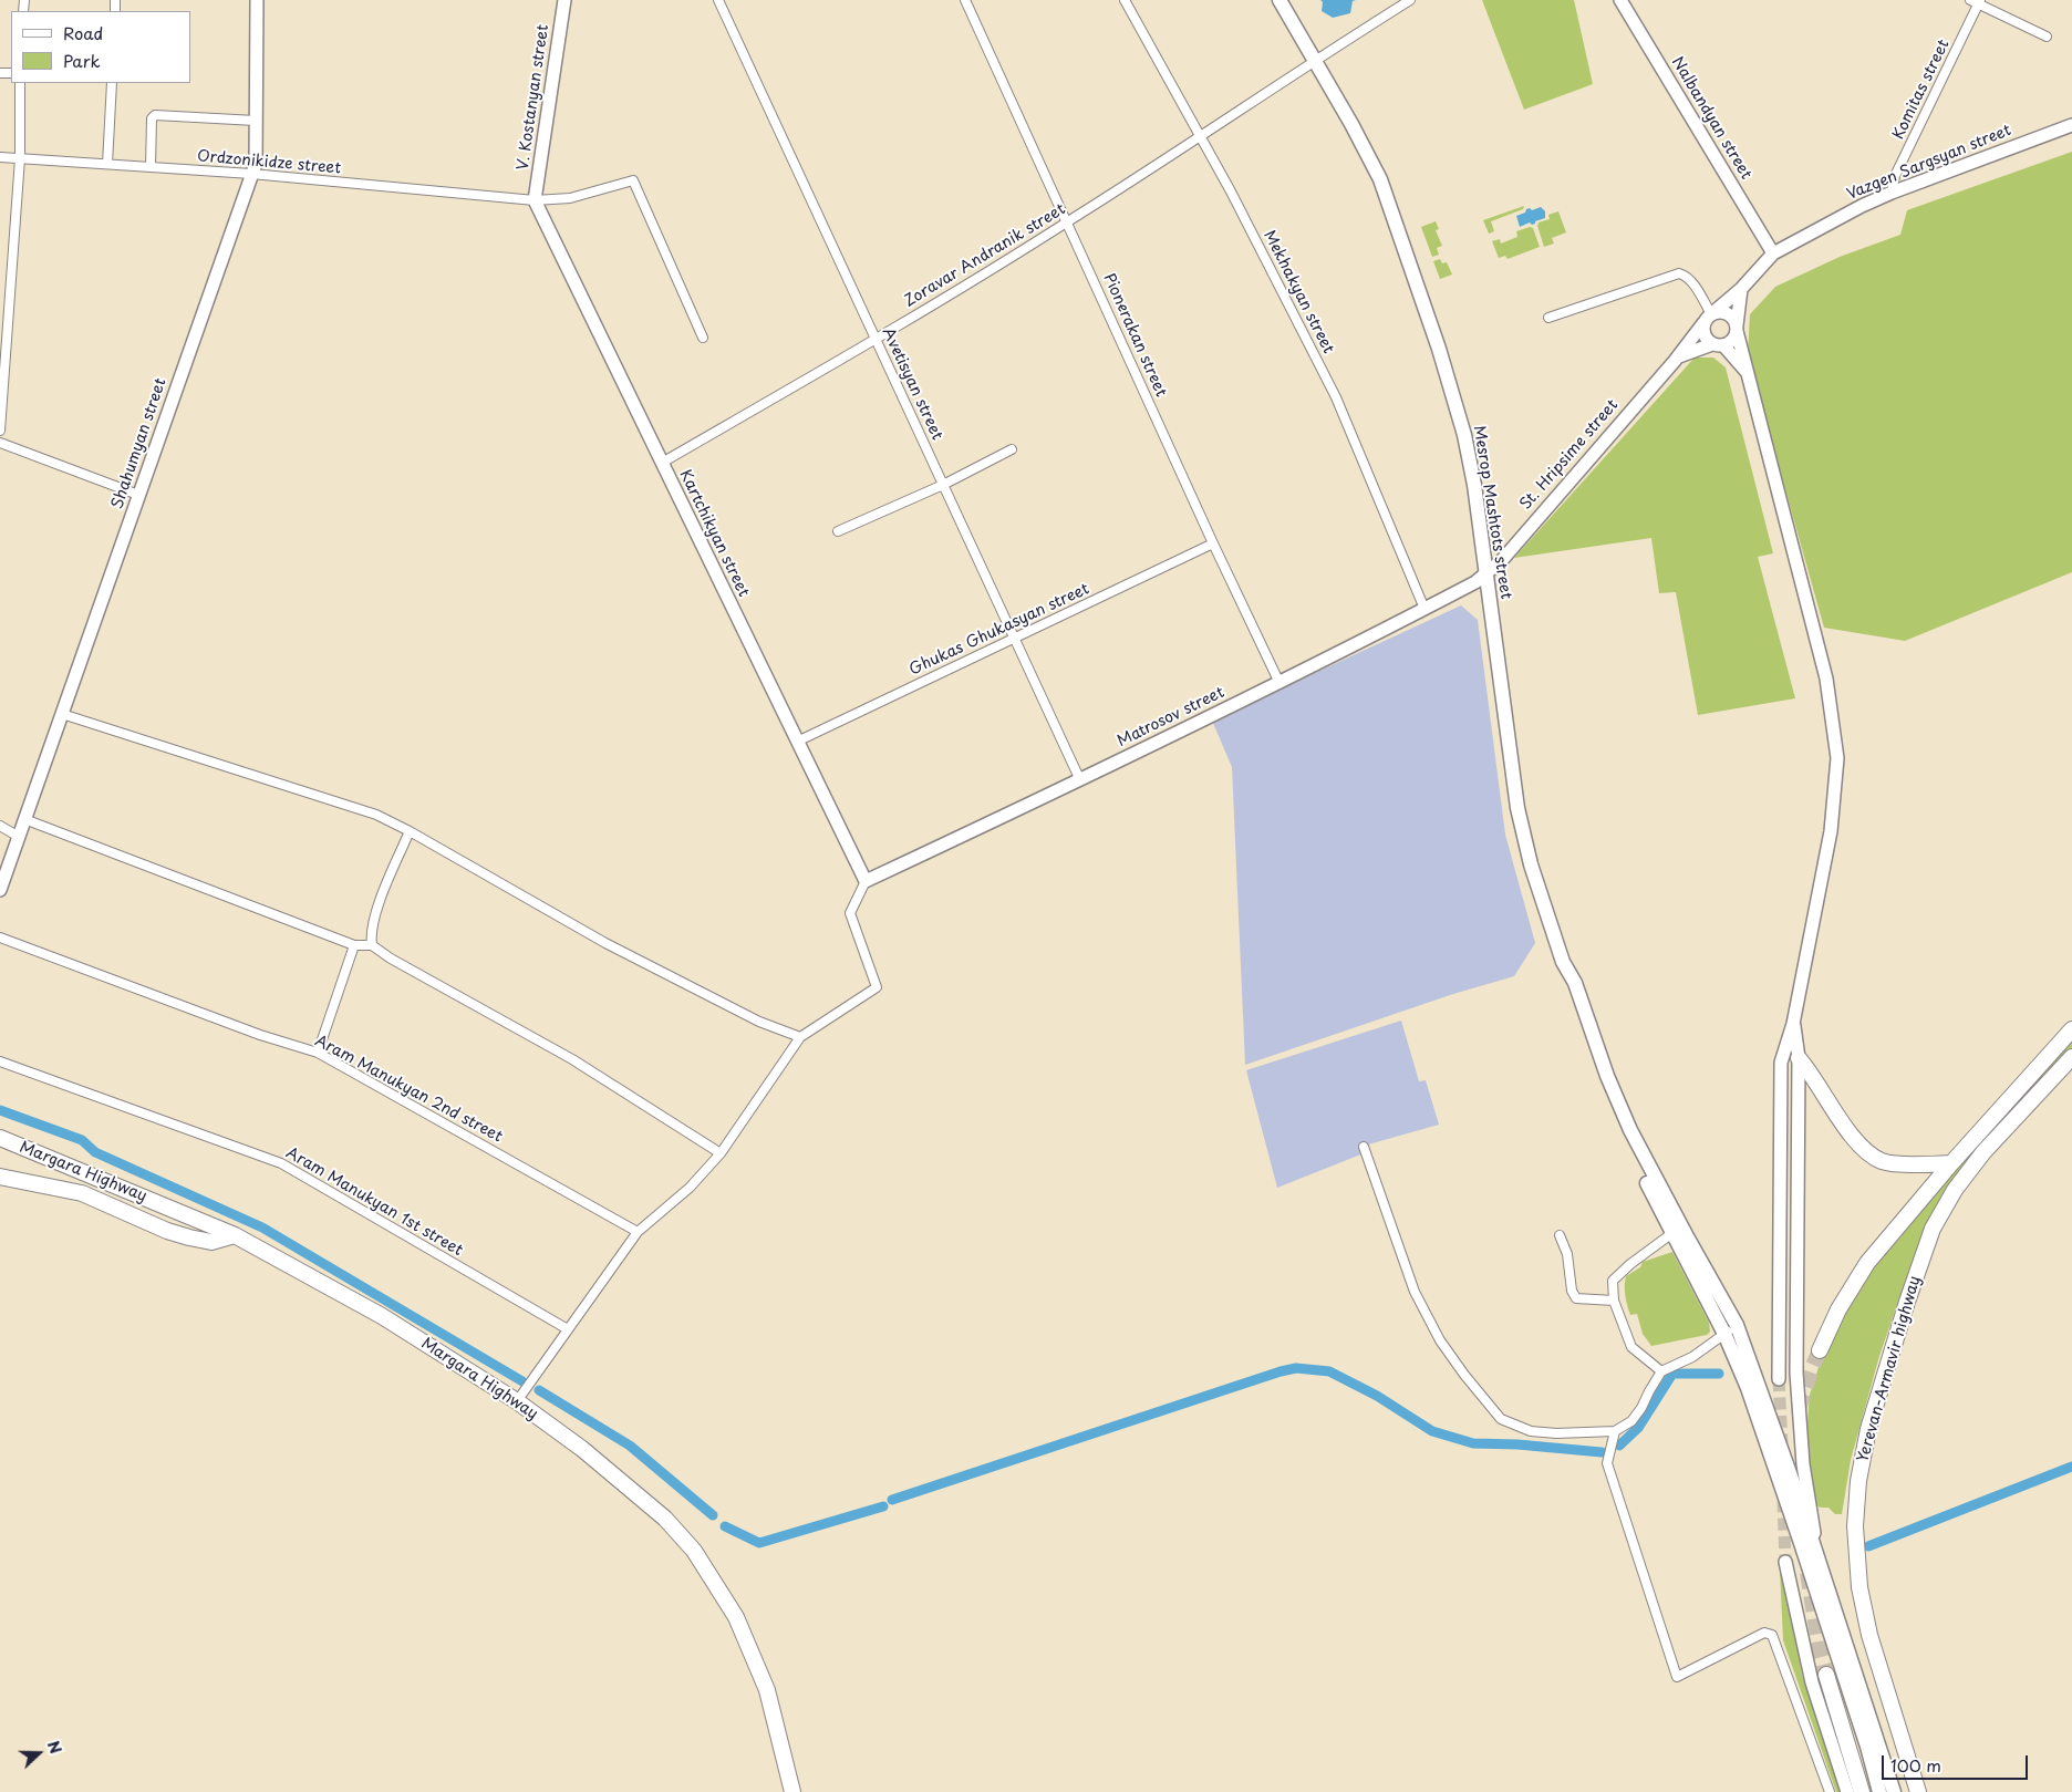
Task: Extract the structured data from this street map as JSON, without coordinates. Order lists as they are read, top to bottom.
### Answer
{
  "streets": {
    "highway": ["Margara Highway", "Yerevan-Armavir highway"],
    "main road": ["Mesrop Mashtots street"],
    "street": [
      "Komitas street",
      "V. Kostanyan street",
      "Nalbandyan street",
      "Ordzonikidze street",
      "Vazgen Sargsyan street",
      "Zoravar Andranik street",
      "Mekhakyan street",
      "Pionerakan street",
      "Avetisyan street",
      "Shahumyan street",
      "St. Hripsime street",
      "Kartchikyan street",
      "Ghukas Ghukasyan street",
      "Matrosov street",
      "Aram Manukyan 2nd street",
      "Aram Manukyan 1st street"
    ]
  },
  "crossings": [
    ["Komitas street", "Vazgen Sargsyan street"],
    ["V. Kostanyan street", "Ordzonikidze street"],
    ["V. Kostanyan street", "Kartchikyan street"],
    ["Nalbandyan street", "Vazgen Sargsyan street"],
    ["Ordzonikidze street", "Shahumyan street"],
    ["Ordzonikidze street", "Kartchikyan street"],
    ["Vazgen Sargsyan street", "St. Hripsime street"],
    ["Zoravar Andranik street", "Mekhakyan street"],
    ["Zoravar Andranik street", "Pionerakan street"],
    ["Zoravar Andranik street", "Avetisyan street"],
    ["Zoravar Andranik street", "Mesrop Mashtots street"],
    ["Zoravar Andranik street", "Kartchikyan street"],
    ["Mekhakyan street", "Matrosov street"],
    ["Pionerakan street", "Ghukas Ghukasyan street"],
    ["Pionerakan street", "Matrosov street"],
    ["Avetisyan street", "Ghukas Ghukasyan street"],
    ["Avetisyan street", "Matrosov street"],
    ["St. Hripsime street", "Mesrop Mashtots street"],
    ["St. Hripsime street", "Matrosov street"],
    ["Mesrop Mashtots street", "Matrosov street"],
    ["Kartchikyan street", "Ghukas Ghukasyan street"],
    ["Kartchikyan street", "Matrosov street"]
  ],
  "legend": ["Road", "Park"],
  "scale_bar": "100 m",
  "north": "right"
}
